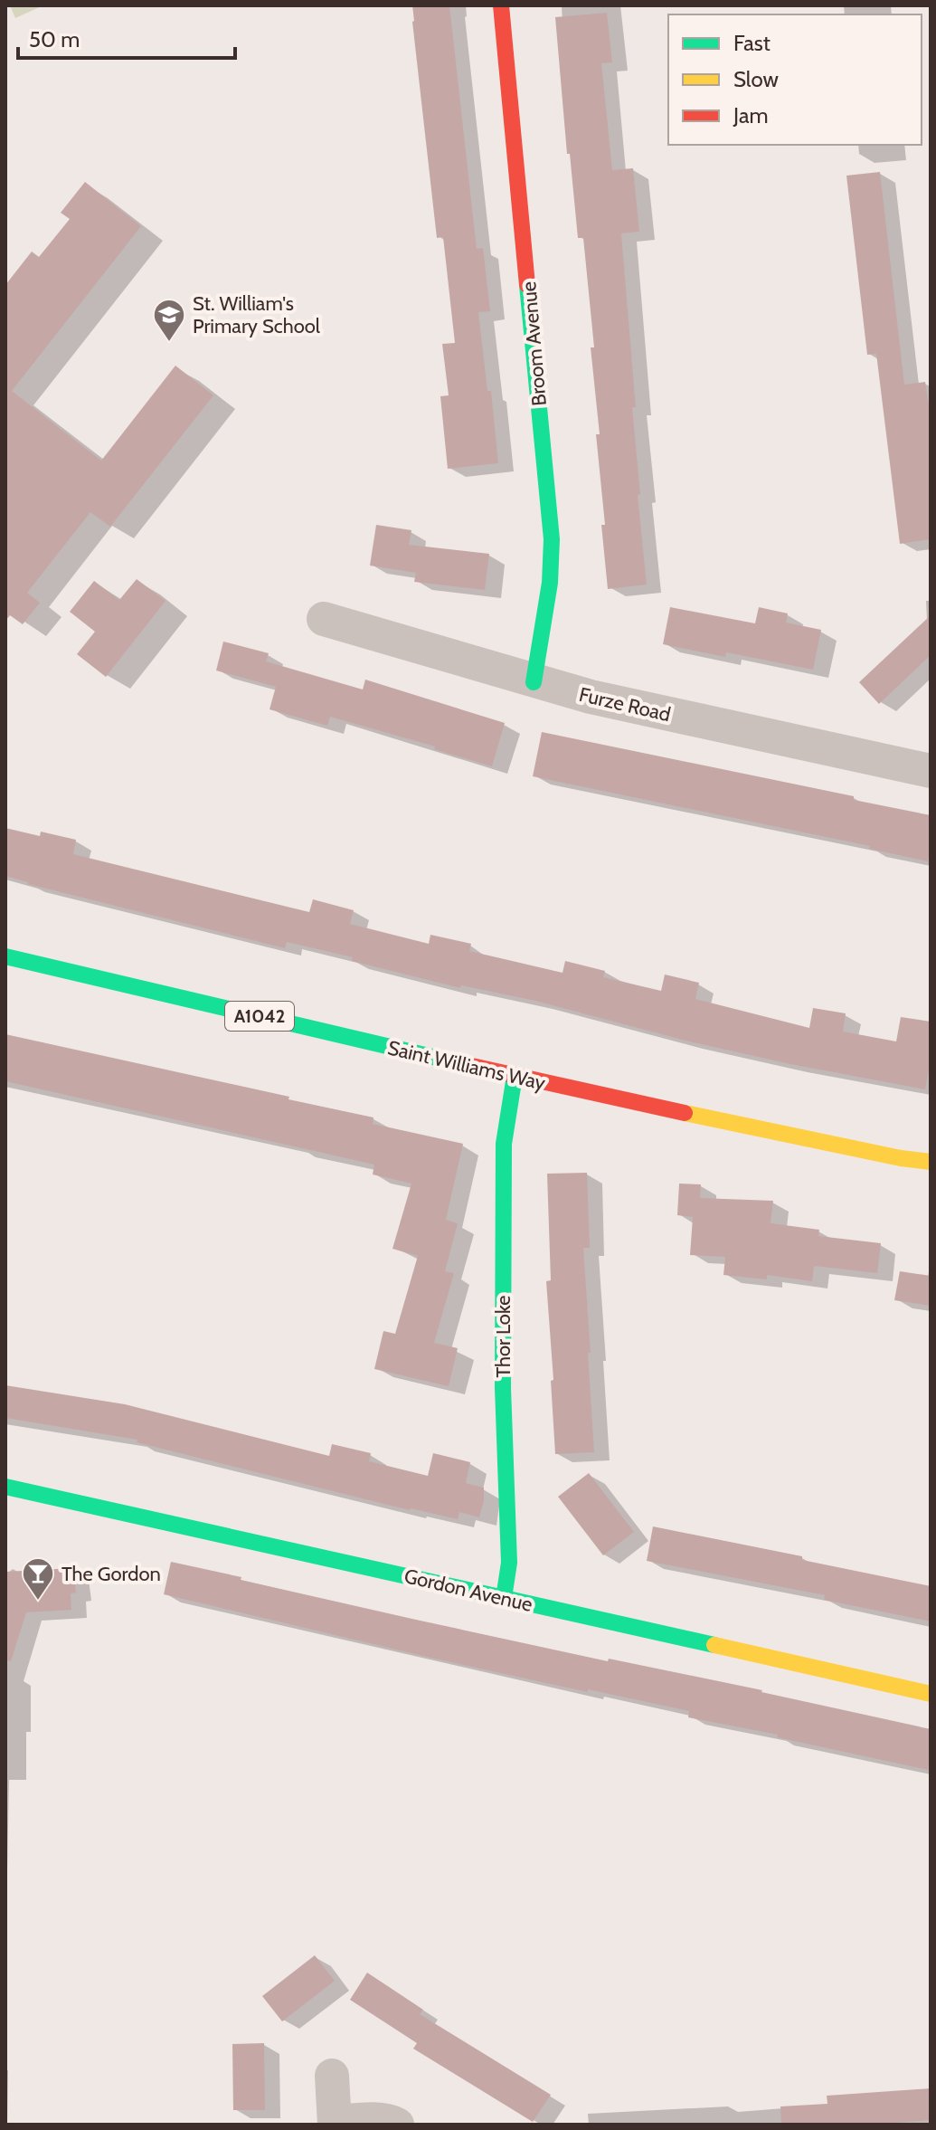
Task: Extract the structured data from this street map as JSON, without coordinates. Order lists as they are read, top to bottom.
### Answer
{
  "streets": {
    "main road": [
      "Broom Avenue",
      "A1042",
      "Saint Williams Way",
      "Thor Loke",
      "Gordon Avenue"
    ],
    "street": ["Furze Road"]
  },
  "crossings": [
    ["Broom Avenue", "Furze Road"],
    ["Saint Williams Way", "Thor Loke"],
    ["Thor Loke", "Gordon Avenue"]
  ],
  "places": {
    "school or university": ["St. William's Primary School"],
    "bar": ["The Gordon"]
  },
  "legend": ["Fast", "Slow", "Jam"],
  "scale_bar": "50 m"
}
